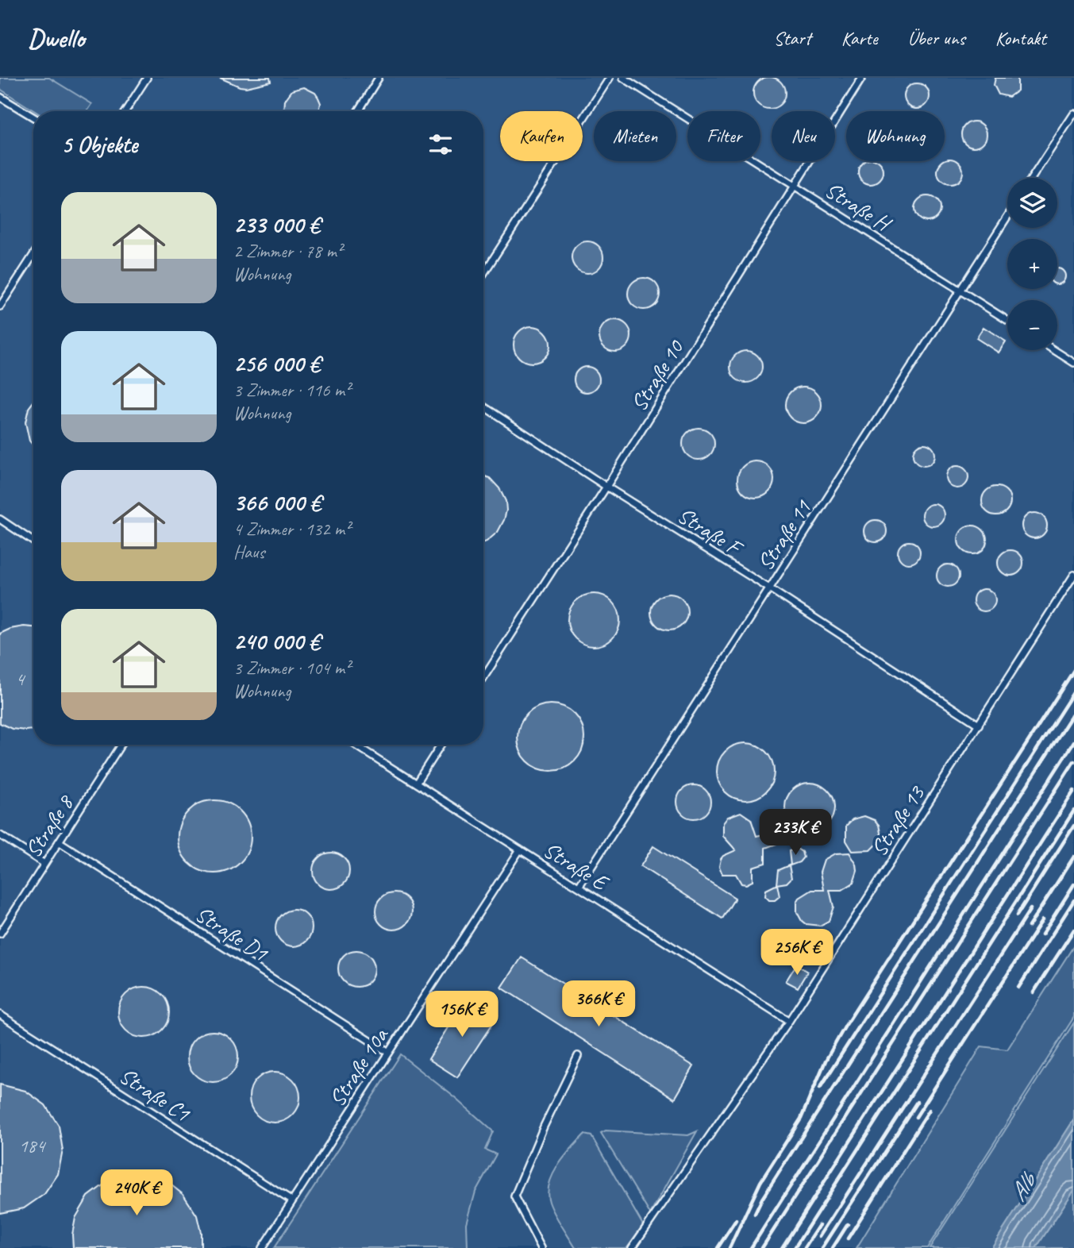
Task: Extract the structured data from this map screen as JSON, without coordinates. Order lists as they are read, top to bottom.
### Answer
{
  "streets": {
    "lane": [
      "Straße H",
      "Straße 10",
      "Straße F",
      "Straße 11",
      "Straße 13",
      "Straße 8",
      "Straße E",
      "Straße D1",
      "Straße 10a",
      "Straße C1"
    ]
  },
  "crossings": [
    ["Straße H", "Straße 10"],
    ["Straße H", "Straße 11"],
    ["Straße 10", "Straße F"],
    ["Straße F", "Straße 11"],
    ["Straße F", "Straße 13"],
    ["Straße 11", "Straße E"],
    ["Straße 13", "Straße E"],
    ["Straße 8", "Straße D1"],
    ["Straße E", "Straße 10a"],
    ["Straße D1", "Straße 10a"],
    ["Straße 10a", "Straße C1"]
  ],
  "water": ["Alb"],
  "house_numbers": ["4", "184"],
  "page": {
    "header": "Dwello",
    "nav": [
      "Start",
      "Karte",
      "Über uns",
      "Kontakt"
    ],
    "chip": [
      "Kaufen",
      "Mieten",
      "Filter",
      "Neu",
      "Wohnung"
    ],
    "heading": "5 Objekte",
    "map_buttons": ["+", "−"],
    "list": [
      {
        "name": "233 000 €",
        "note": "2 Zimmer · 78 m² · Wohnung"
      },
      {
        "name": "256 000 €",
        "note": "3 Zimmer · 116 m² · Wohnung"
      },
      {
        "name": "366 000 €",
        "note": "4 Zimmer · 132 m² · Haus"
      },
      {
        "name": "240 000 €",
        "note": "3 Zimmer · 104 m² · Wohnung"
      }
    ],
    "price": [
      "233K €",
      "256K €",
      "366K €",
      "156K €",
      "240K €"
    ]
  }
}
